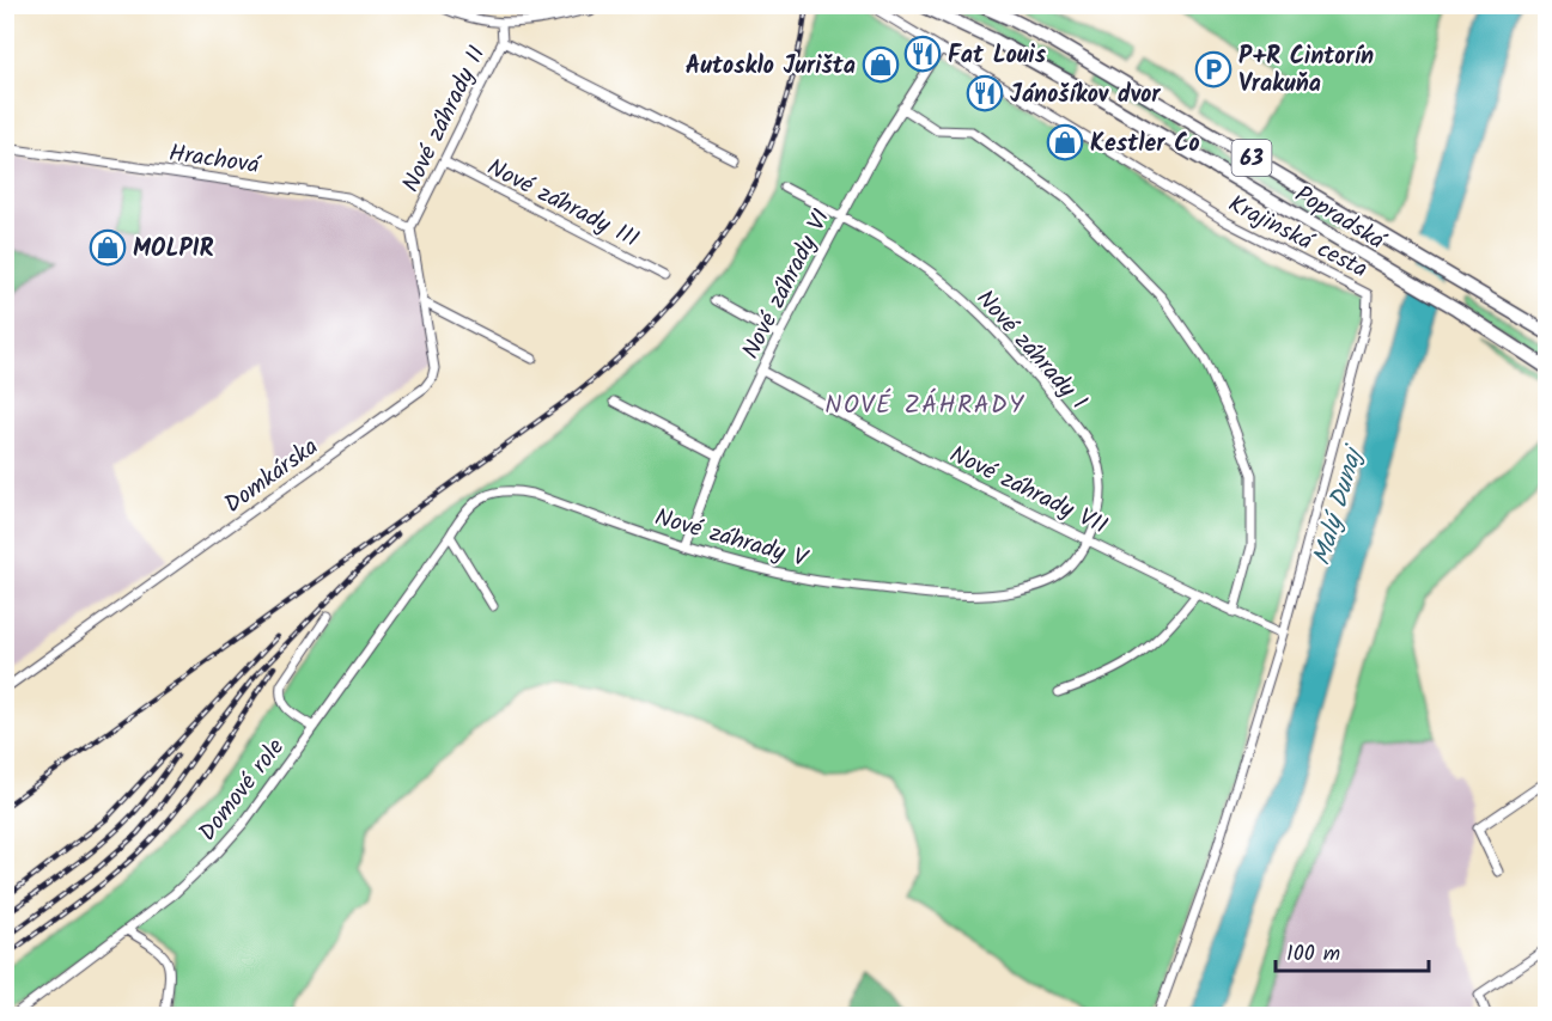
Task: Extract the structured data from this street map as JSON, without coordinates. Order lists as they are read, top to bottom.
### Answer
{
  "streets": {
    "main road": ["63", "Popradská"],
    "street": [
      "Nové záhrady II",
      "Hrachová",
      "Nové záhrady III",
      "Krajinská cesta",
      "Nové záhrady VI",
      "Nové záhrady I",
      "Domkárska",
      "Nové záhrady VII",
      "Nové záhrady V",
      "Domové role"
    ]
  },
  "crossings": [
    ["Nové záhrady II", "Hrachová"],
    ["Nové záhrady II", "Nové záhrady III"],
    ["Nové záhrady II", "Domkárska"],
    ["Hrachová", "Domkárska"],
    ["Krajinská cesta", "Nové záhrady VI"],
    ["Krajinská cesta", "Nové záhrady VII"],
    ["Nové záhrady VI", "Nové záhrady I"],
    ["Nové záhrady VI", "Nové záhrady VII"],
    ["Nové záhrady VI", "Nové záhrady V"],
    ["Nové záhrady I", "Nové záhrady VII"],
    ["Nové záhrady I", "Nové záhrady V"],
    ["Nové záhrady VII", "Nové záhrady V"],
    ["Nové záhrady V", "Domové role"]
  ],
  "districts": ["NOVÉ ZÁHRADY"],
  "water": ["Malý Dunaj"],
  "places": {
    "restaurant": ["Fat Louis", "Jánošíkov dvor"],
    "shop": ["Autosklo Jurišta", "Kestler Co", "MOLPIR"],
    "parking": ["P+R Cintorín Vrakuňa"]
  },
  "scale_bar": "100 m"
}
